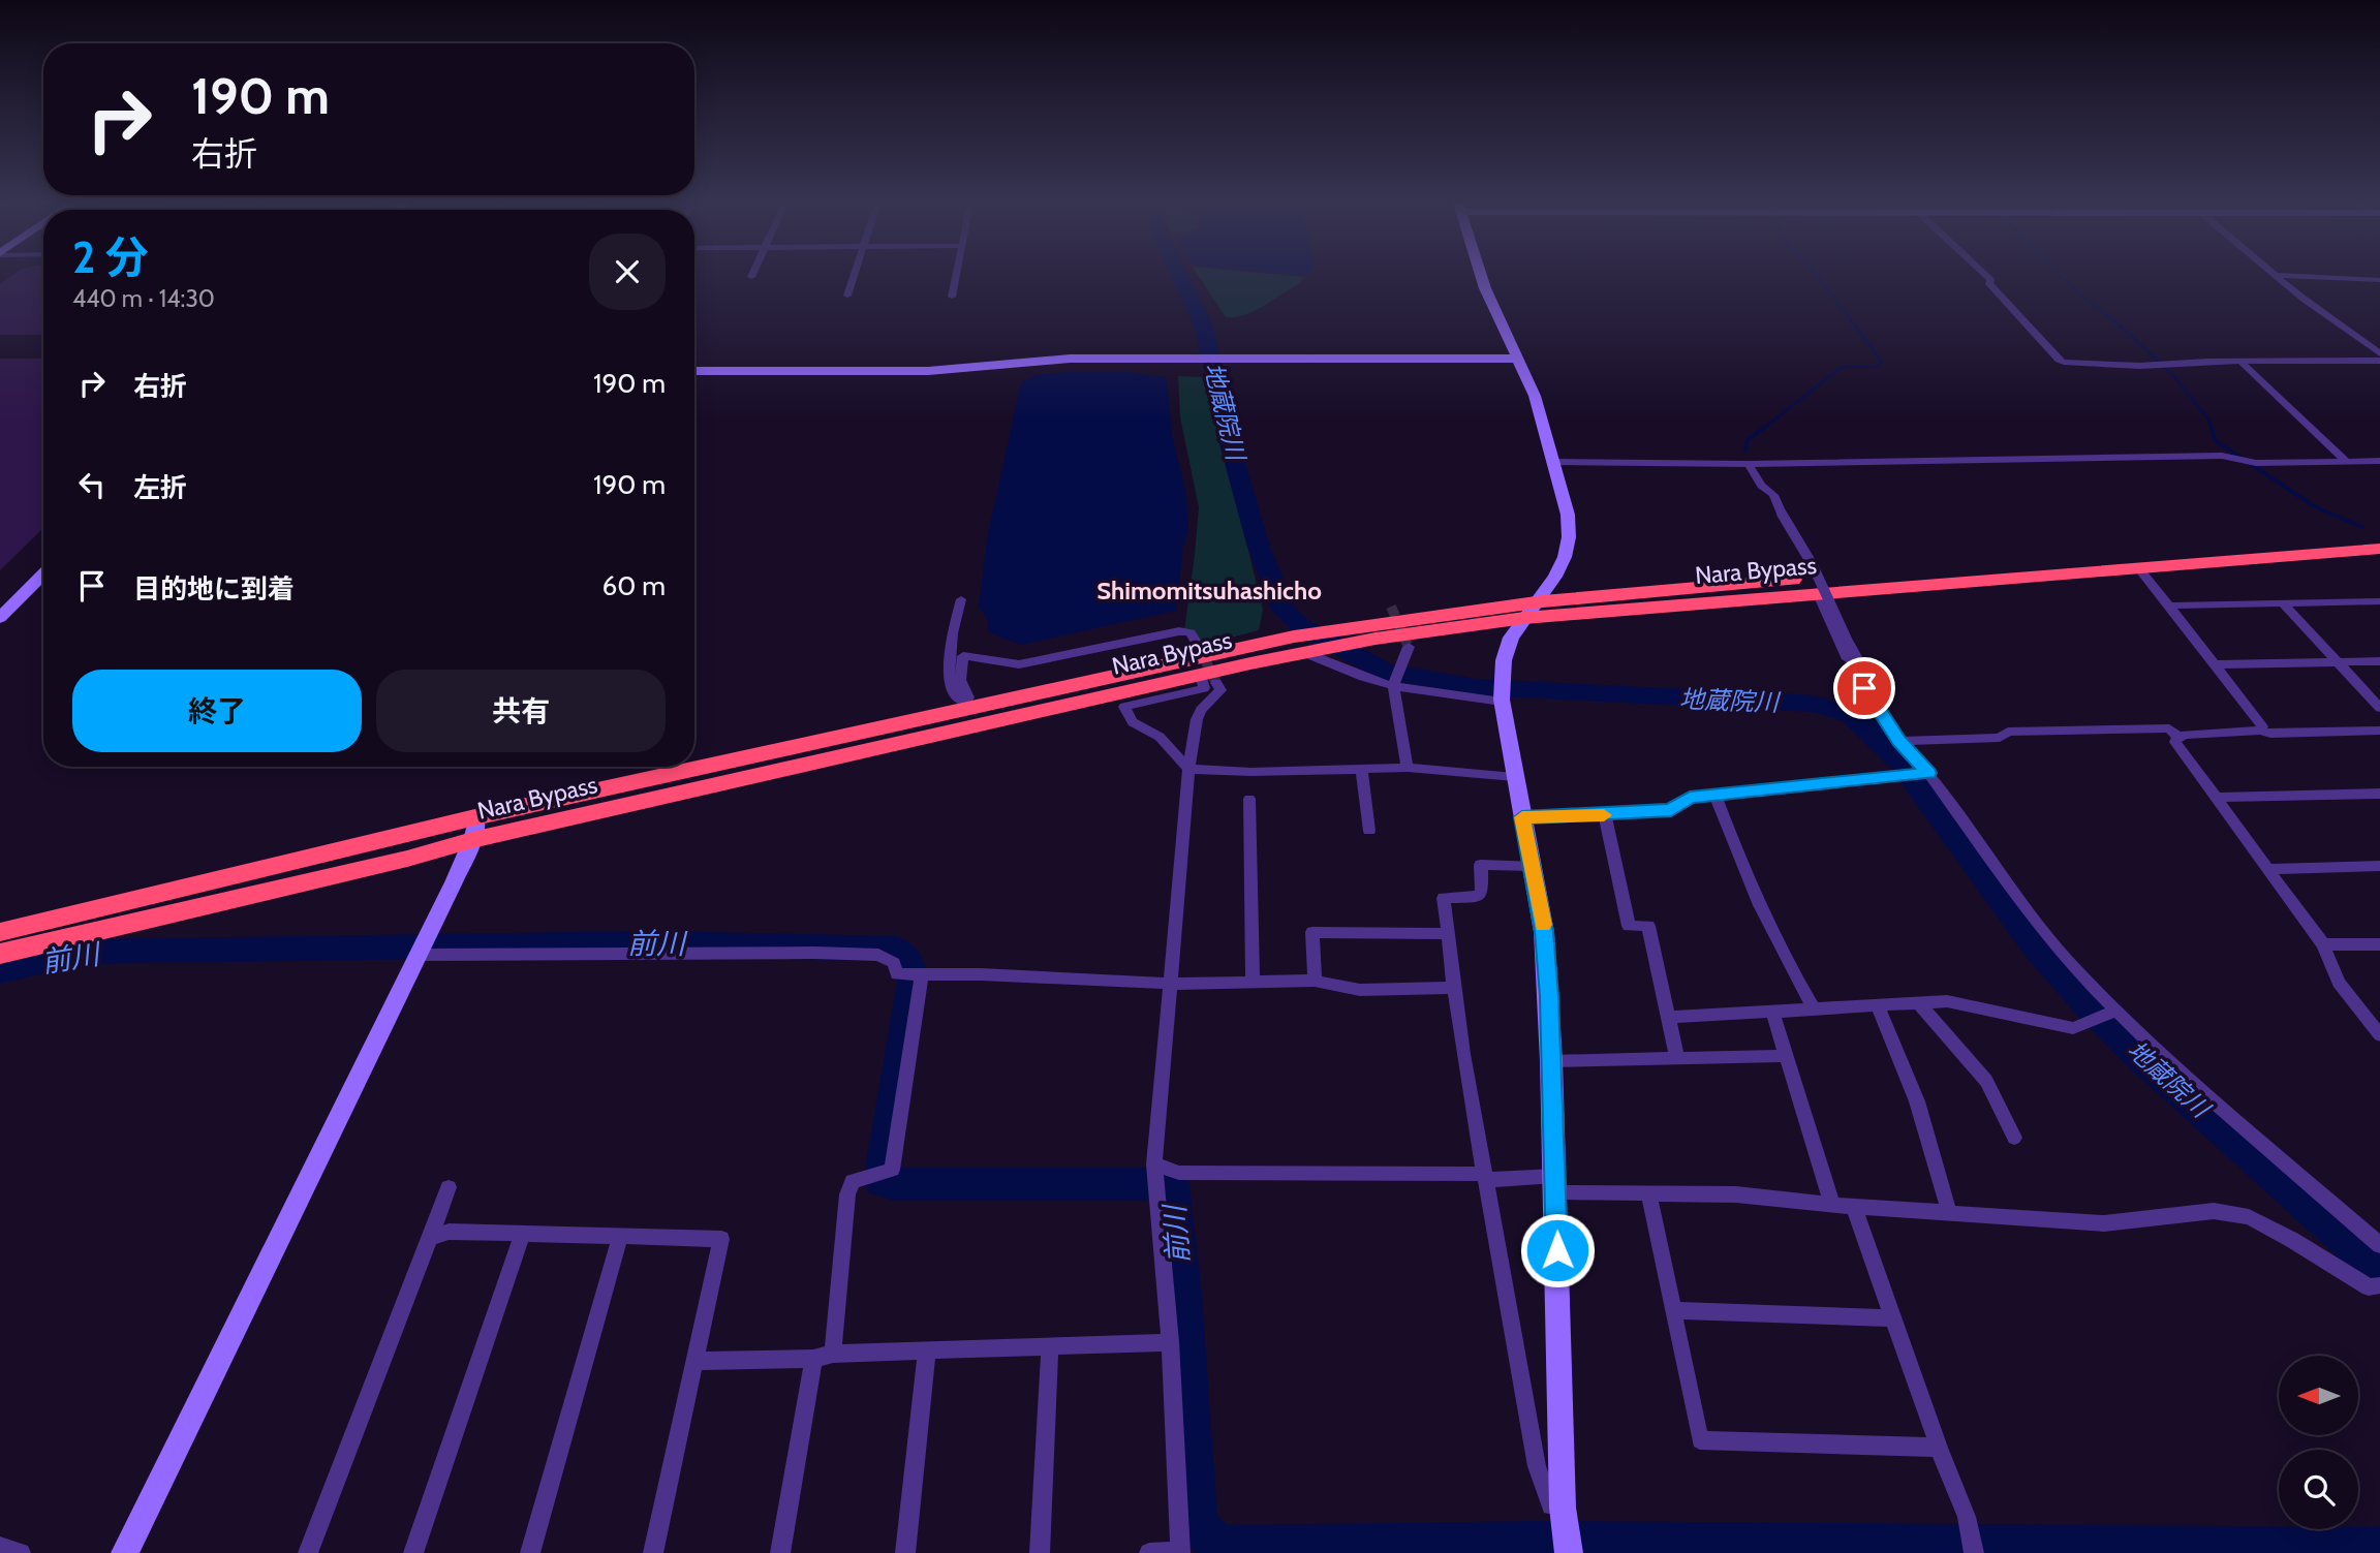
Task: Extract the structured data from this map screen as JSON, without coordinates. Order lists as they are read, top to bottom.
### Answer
{
  "streets": {
    "highway": ["Nara Bypass"]
  },
  "districts": ["Shimomitsuhashicho"],
  "water": ["地蔵院川", "前川"],
  "north": "left",
  "page": {
    "turn": ["190 m", "右折"],
    "heading": ["2 分", "440 m · 14:30"],
    "list": [
      {
        "name": "右折",
        "value": "190 m"
      },
      {
        "name": "左折",
        "value": "190 m"
      },
      {
        "name": "目的地に到着",
        "value": "60 m"
      }
    ],
    "buttons": ["終了", "共有"]
  }
}
